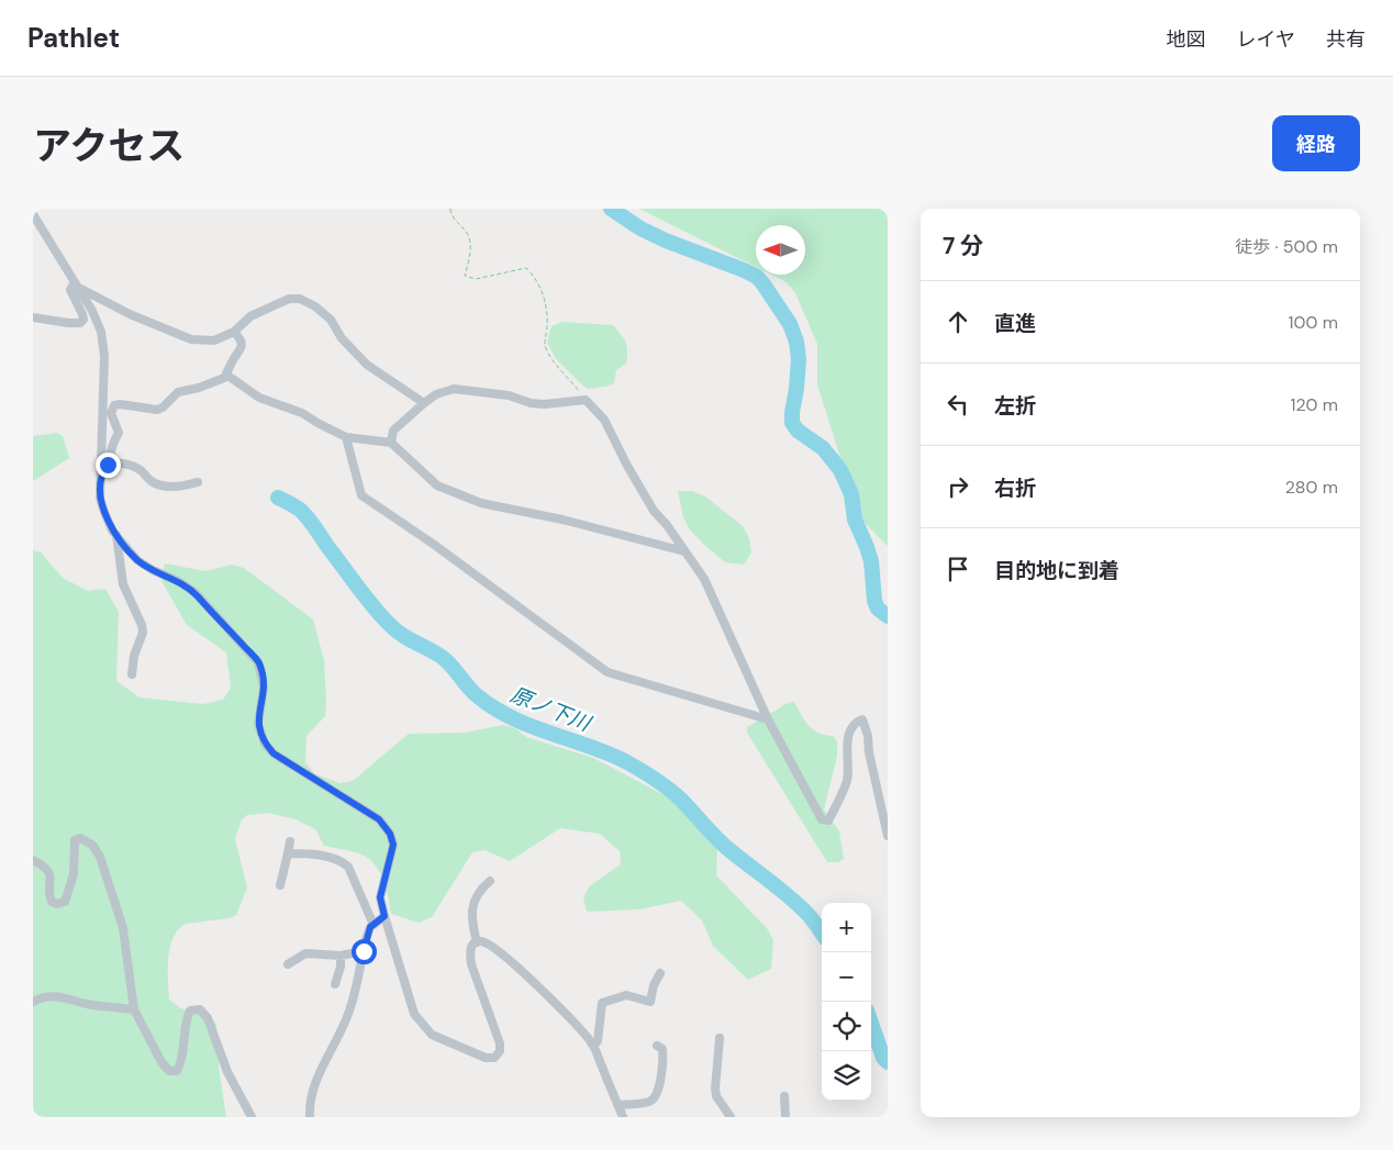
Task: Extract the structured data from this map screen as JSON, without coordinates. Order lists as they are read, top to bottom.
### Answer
{
  "water": ["原ノ下川"],
  "north": "left",
  "page": {
    "header": "Pathlet",
    "nav": ["地図", "レイヤ", "共有"],
    "title": "アクセス",
    "buttons": "経路",
    "heading": ["7 分", "徒歩 · 500 m"],
    "list": [
      ["直進", "100 m"],
      ["左折", "120 m"],
      ["右折", "280 m"],
      "目的地に到着"
    ],
    "map_buttons": ["+", "−"]
  }
}
